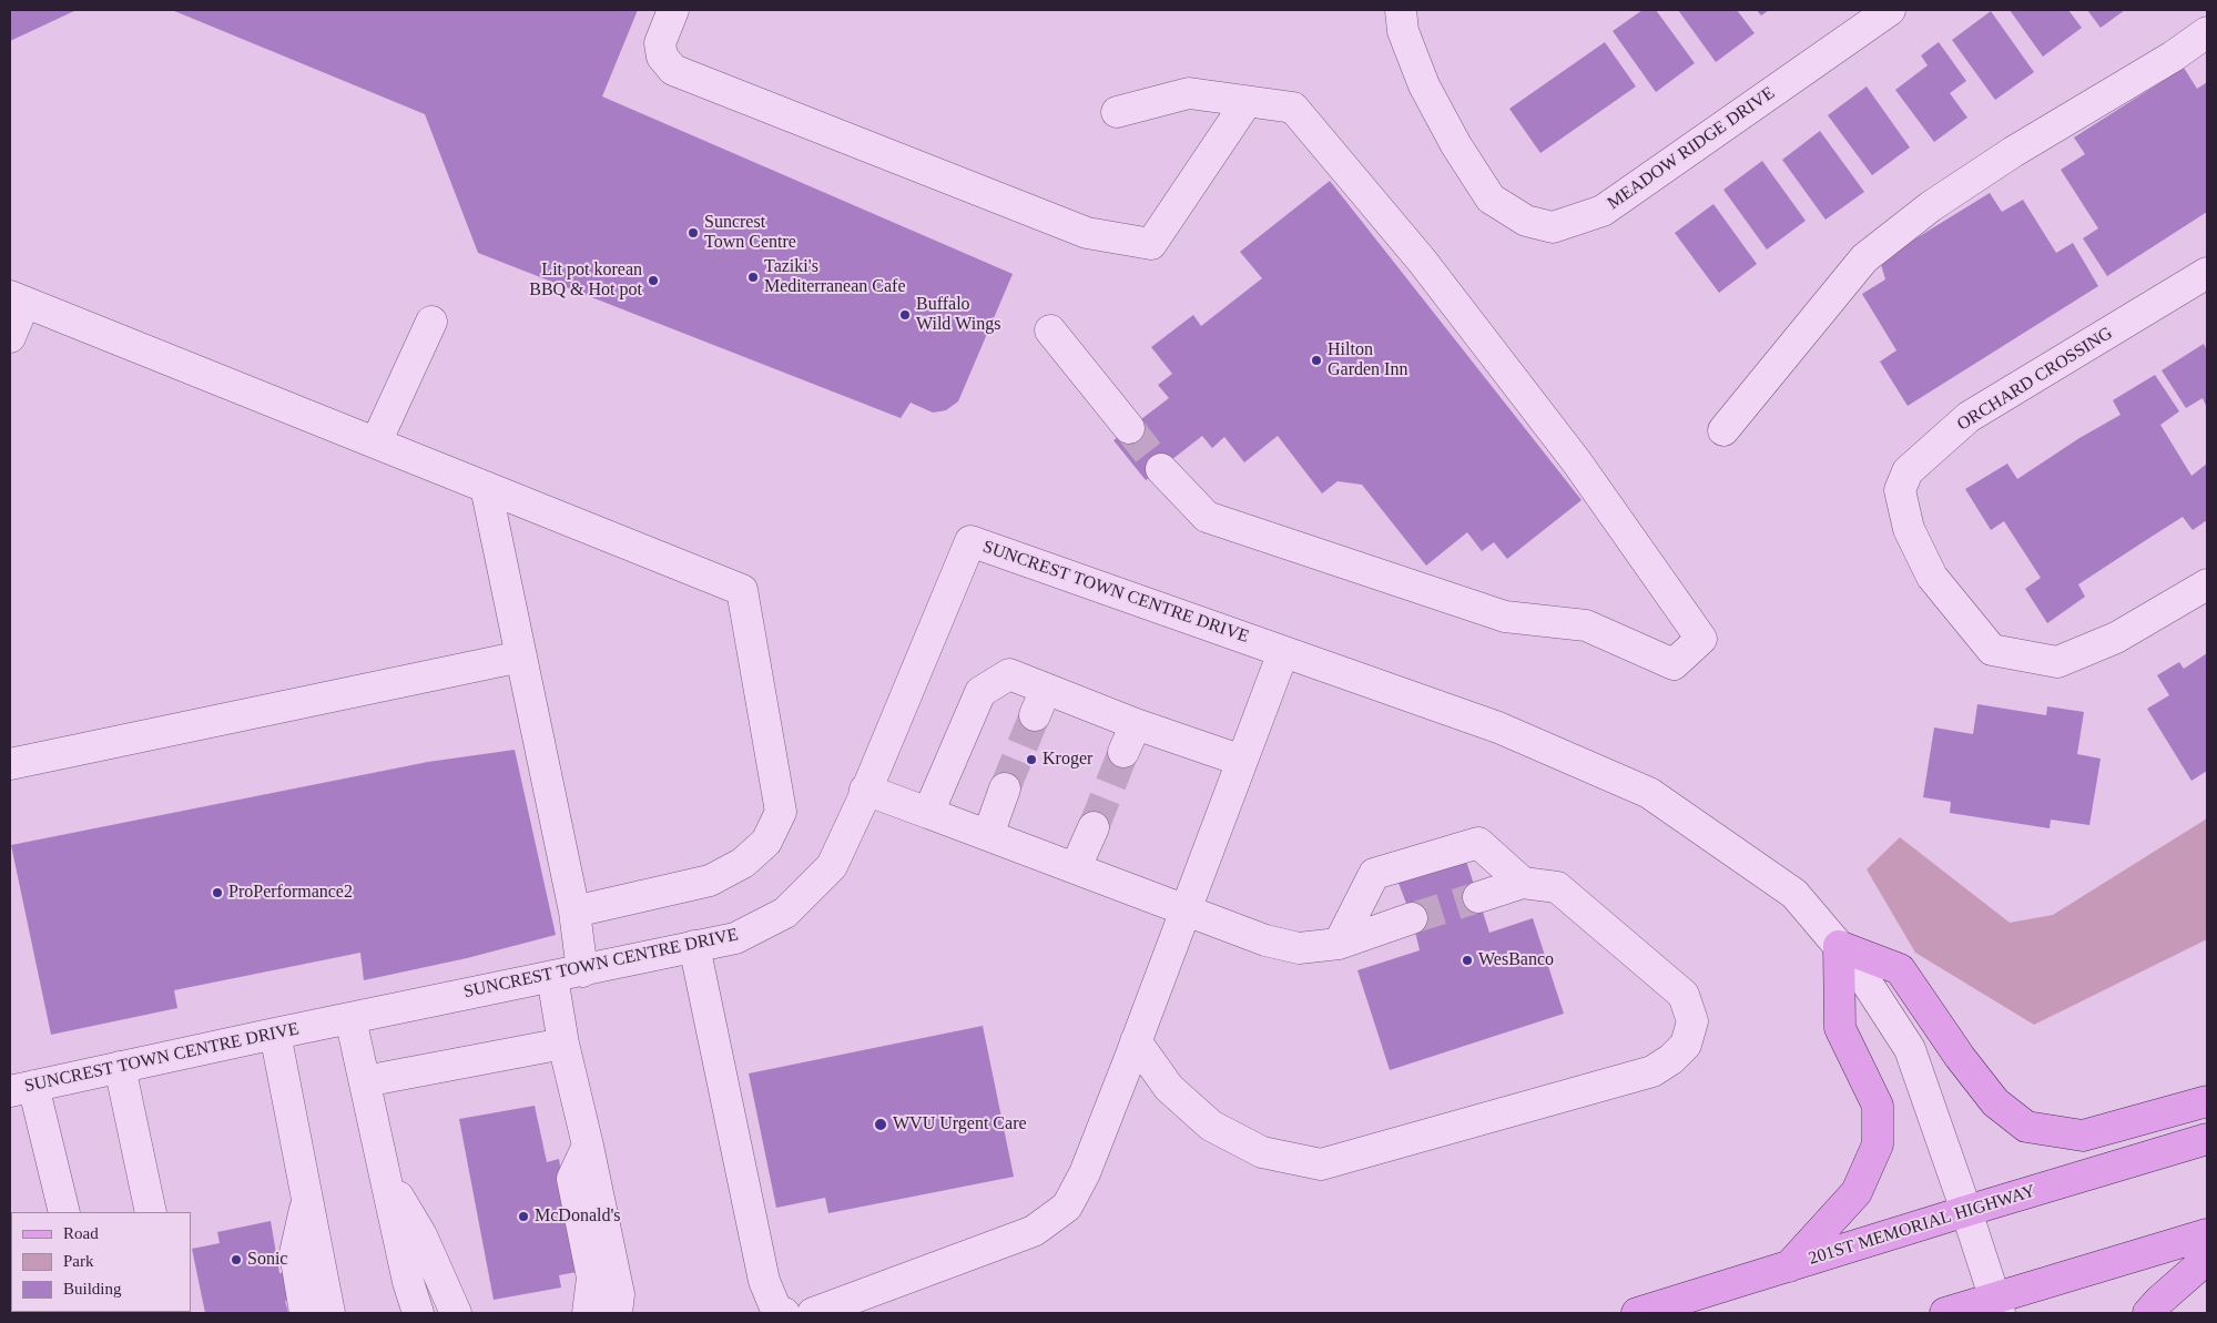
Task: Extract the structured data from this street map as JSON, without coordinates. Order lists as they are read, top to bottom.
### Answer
{
  "streets": {
    "main road": ["201ST MEMORIAL HIGHWAY"],
    "street": ["MEADOW RIDGE DRIVE", "ORCHARD CROSSING", "SUNCREST TOWN CENTRE DRIVE"]
  },
  "crossings": [
    ["SUNCREST TOWN CENTRE DRIVE", "201ST MEMORIAL HIGHWAY"]
  ],
  "places": [
    "Suncrest Town Centre",
    "Taziki's Mediterranean Cafe",
    "Lit pot korean BBQ & Hot pot",
    "Buffalo Wild Wings",
    "Hilton Garden Inn",
    "Kroger",
    "ProPerformance2",
    "WesBanco",
    "WVU Urgent Care",
    "McDonald's",
    "Sonic"
  ],
  "legend": ["Road", "Park", "Building"]
}
